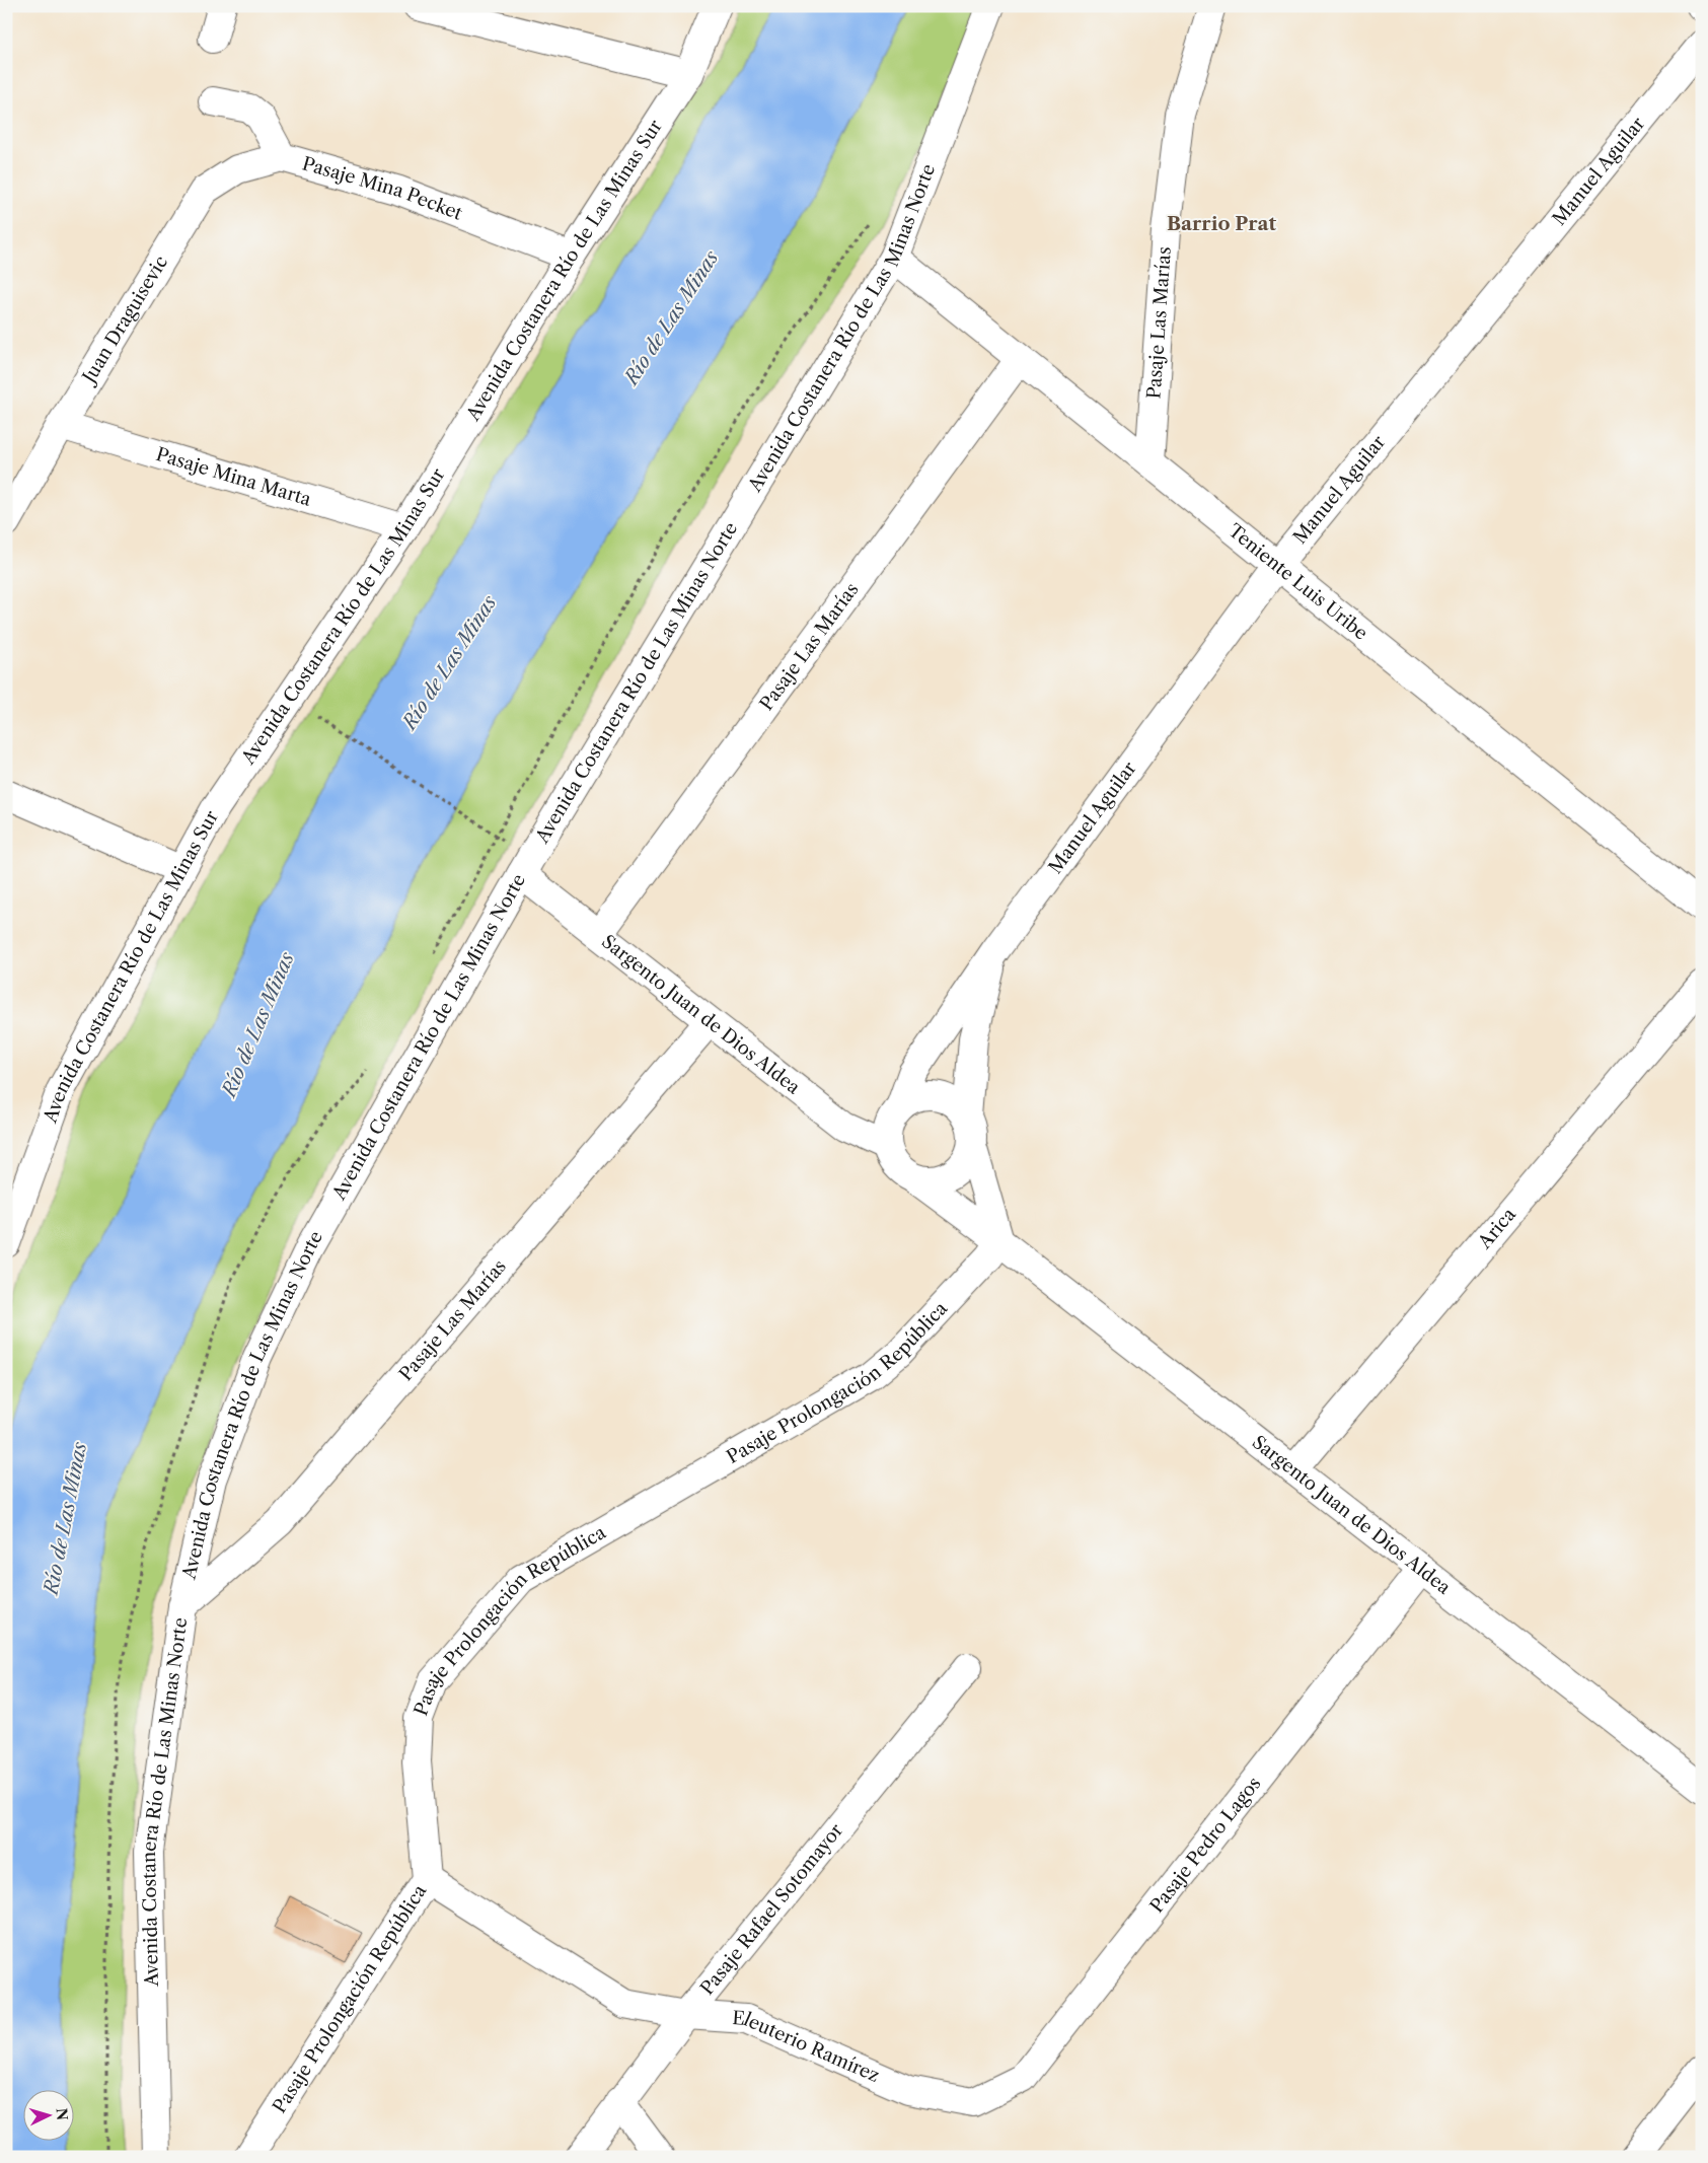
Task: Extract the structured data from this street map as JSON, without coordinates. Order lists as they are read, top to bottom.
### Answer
{
  "streets": {
    "street": [
      "Manuel Aguilar",
      "Pasaje Mina Pecket",
      "Avenida Costanera Río de Las Minas Sur",
      "Juan Draguisevic",
      "Pasaje Las Marías",
      "Avenida Costanera Río de Las Minas Norte",
      "Pasaje Mina Marta",
      "Teniente Luis Uribe",
      "Sargento Juan de Dios Aldea",
      "Arica",
      "Pasaje Prolongación República",
      "Pasaje Pedro Lagos",
      "Pasaje Rafael Sotomayor",
      "Eleuterio Ramírez"
    ]
  },
  "crossings": [
    ["Manuel Aguilar", "Teniente Luis Uribe"],
    ["Manuel Aguilar", "Sargento Juan de Dios Aldea"],
    ["Pasaje Mina Pecket", "Avenida Costanera Río de Las Minas Sur"],
    ["Pasaje Mina Pecket", "Juan Draguisevic"],
    ["Avenida Costanera Río de Las Minas Sur", "Pasaje Mina Marta"],
    ["Juan Draguisevic", "Pasaje Mina Marta"],
    ["Pasaje Las Marías", "Avenida Costanera Río de Las Minas Norte"],
    ["Pasaje Las Marías", "Teniente Luis Uribe"],
    ["Pasaje Las Marías", "Sargento Juan de Dios Aldea"],
    ["Avenida Costanera Río de Las Minas Norte", "Teniente Luis Uribe"],
    ["Avenida Costanera Río de Las Minas Norte", "Sargento Juan de Dios Aldea"],
    ["Sargento Juan de Dios Aldea", "Arica"],
    ["Sargento Juan de Dios Aldea", "Pasaje Prolongación República"],
    ["Sargento Juan de Dios Aldea", "Pasaje Pedro Lagos"],
    ["Pasaje Prolongación República", "Eleuterio Ramírez"],
    ["Pasaje Pedro Lagos", "Eleuterio Ramírez"],
    ["Pasaje Rafael Sotomayor", "Eleuterio Ramírez"]
  ],
  "districts": ["Barrio Prat"],
  "water": ["Río de Las Minas"],
  "north": "right"
}
